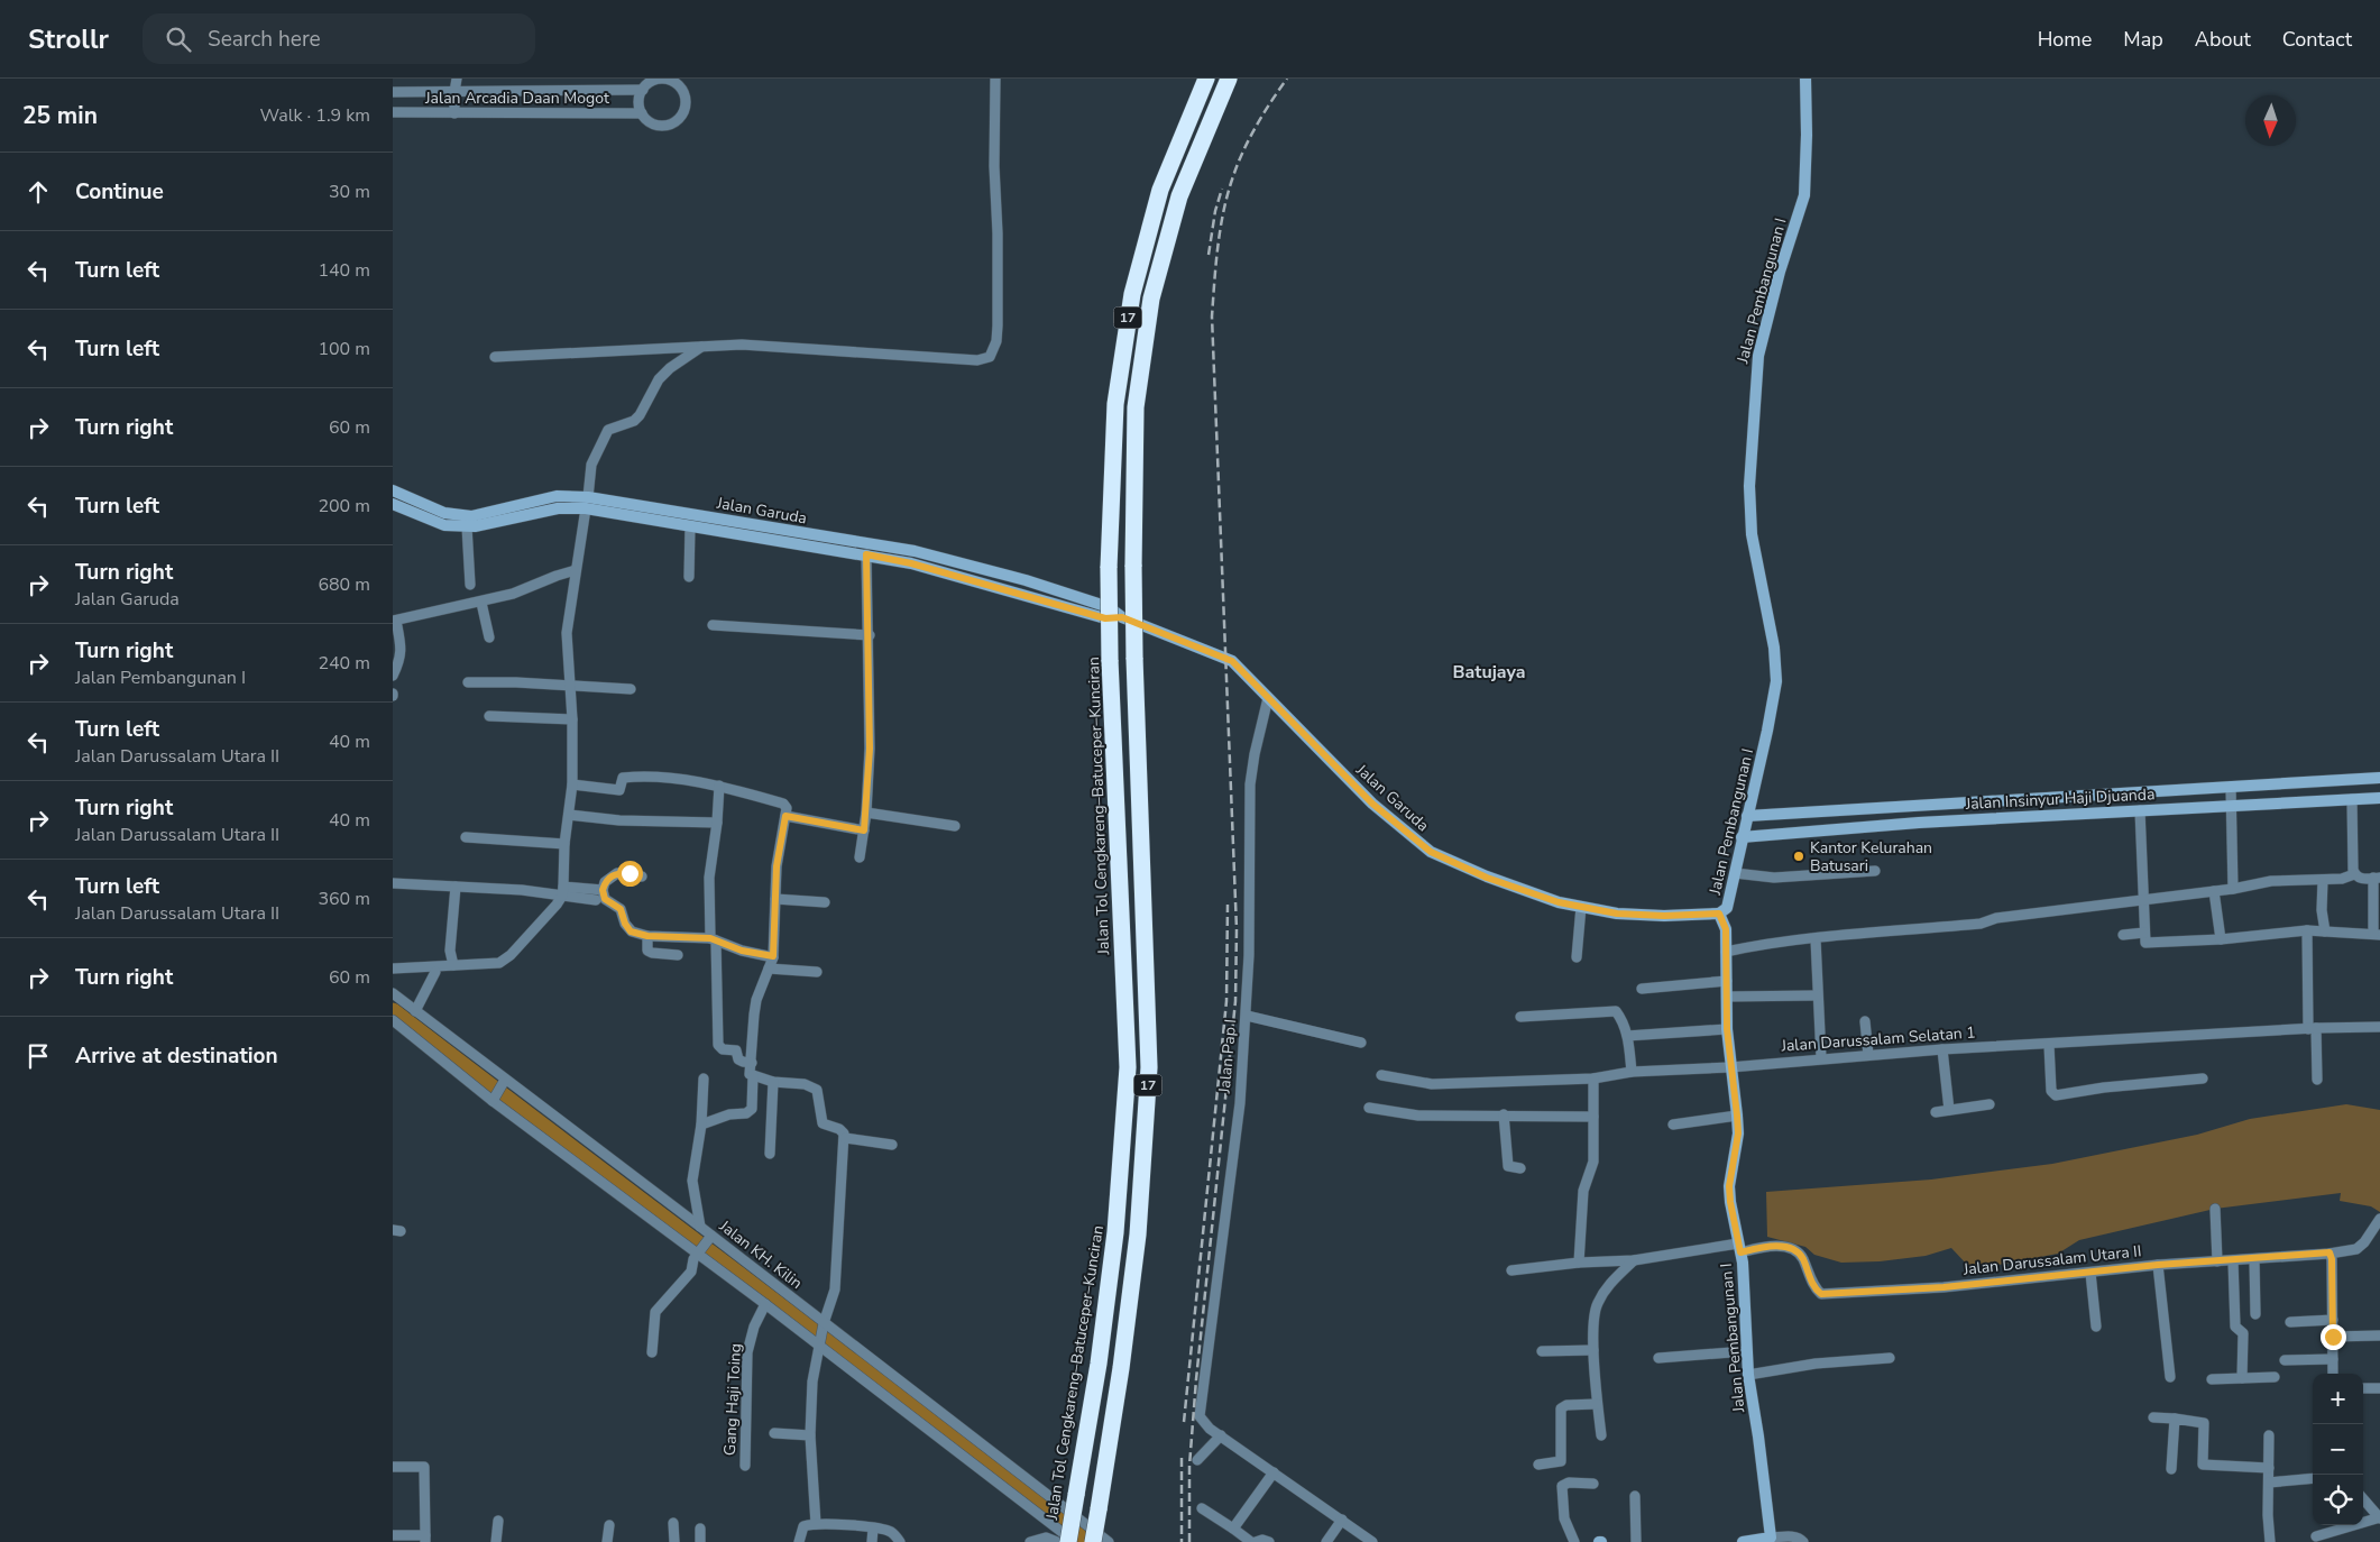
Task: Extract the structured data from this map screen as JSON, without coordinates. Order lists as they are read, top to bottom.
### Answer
{
  "streets": {
    "highway": ["17", "Jalan Tol Cengkareng–Batuceper–Kunciran"],
    "main road": ["Jalan Pembangunan I", "Jalan Garuda", "Jalan Insinyur Haji Djuanda"],
    "street": [
      "Jalan Arcadia Daan Mogot",
      "Jalan Darussalam Selatan 1",
      "Jalan Pap I",
      "Jalan KH. Kilin",
      "Jalan Darussalam Utara II",
      "Gang Haji Toing"
    ]
  },
  "crossings": [
    ["Jalan Pembangunan I", "Jalan Garuda"],
    ["Jalan Pembangunan I", "Jalan Insinyur Haji Djuanda"],
    ["Jalan Pembangunan I", "Jalan Darussalam Selatan 1"],
    ["Jalan Pembangunan I", "Jalan Darussalam Utara II"],
    ["Jalan Garuda", "Jalan Pap I"],
    ["Jalan KH. Kilin", "Gang Haji Toing"]
  ],
  "districts": ["Batujaya"],
  "places": ["Kantor Kelurahan Batusari"],
  "north": "bottom",
  "page": {
    "header": "Strollr",
    "search": "Search here",
    "nav": [
      "Home",
      "Map",
      "About",
      "Contact"
    ],
    "heading": ["25 min", "Walk · 1.9 km"],
    "list": [
      ["Continue", "30 m"],
      ["Turn left", "140 m"],
      ["Turn left", "100 m"],
      ["Turn right", "60 m"],
      ["Turn left", "200 m"],
      ["Turn right", "Jalan Garuda", "680 m"],
      ["Turn right", "Jalan Pembangunan I", "240 m"],
      ["Turn left", "Jalan Darussalam Utara II", "40 m"],
      ["Turn right", "Jalan Darussalam Utara II", "40 m"],
      ["Turn left", "Jalan Darussalam Utara II", "360 m"],
      ["Turn right", "60 m"],
      "Arrive at destination"
    ],
    "map_buttons": ["+", "−"]
  }
}
